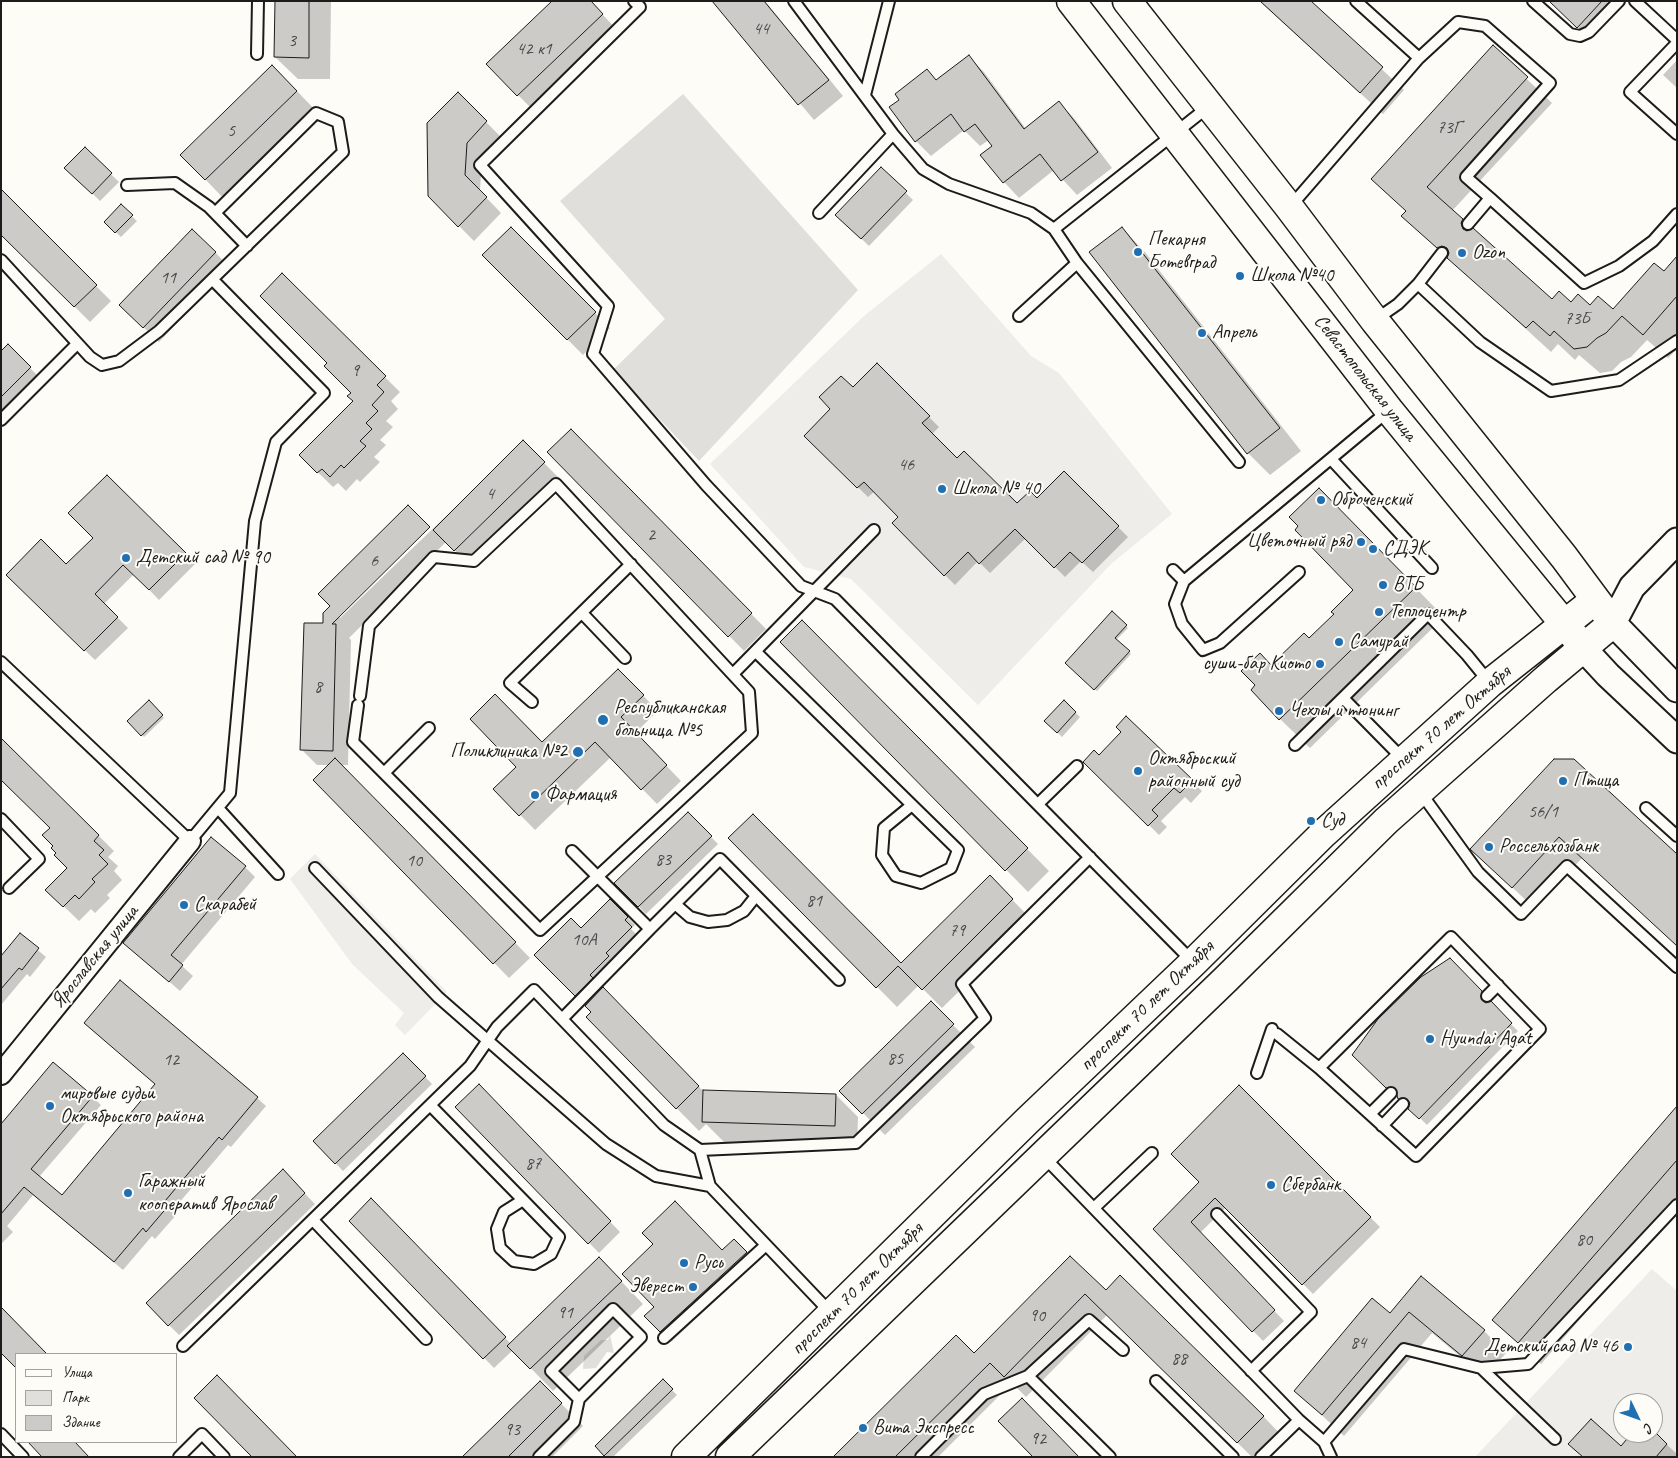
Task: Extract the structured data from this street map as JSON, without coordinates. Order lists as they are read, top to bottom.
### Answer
{
  "streets": {
    "main road": ["Севастопольская улица", "проспект 70 лет Октября"],
    "street": ["Ярославская улица"]
  },
  "crossings": [
    ["Севастопольская улица", "проспект 70 лет Октября"]
  ],
  "places": [
    "Пекарня Ботевград",
    "Ozon",
    "Школа №40",
    "Апрель",
    "Школа № 40",
    "Оброченский",
    "Цветочный ряд",
    "СДЭК",
    "Детский сад № 90",
    "ВТБ",
    "Теплоцентр",
    "Самурай",
    "суши-бар Киото",
    "Чехлы и тюнинг",
    "Республиканская больница №5",
    "Поликлиника №2",
    "Октябрьский районный суд",
    "Птица",
    "Фармация",
    "Суд",
    "Россельхозбанк",
    "Скарабей",
    "Hyundai Agat",
    "мировые судьи Октябрьского района",
    "Сбербанк",
    "Гаражный кооператив Ярослав",
    "Русь",
    "Эверест",
    "Детский сад № 46",
    "Вита Экспресс"
  ],
  "house_numbers": [
    "44",
    "3",
    "42 к1",
    "73Г",
    "5",
    "11",
    "73Б",
    "9",
    "46",
    "4",
    "2",
    "6",
    "8",
    "56/1",
    "83",
    "10",
    "81",
    "79",
    "10А",
    "85",
    "12",
    "87",
    "80",
    "91",
    "90",
    "84",
    "88",
    "93",
    "92"
  ],
  "legend": ["Улица", "Парк", "Здание"],
  "north": "bottom right"
}
